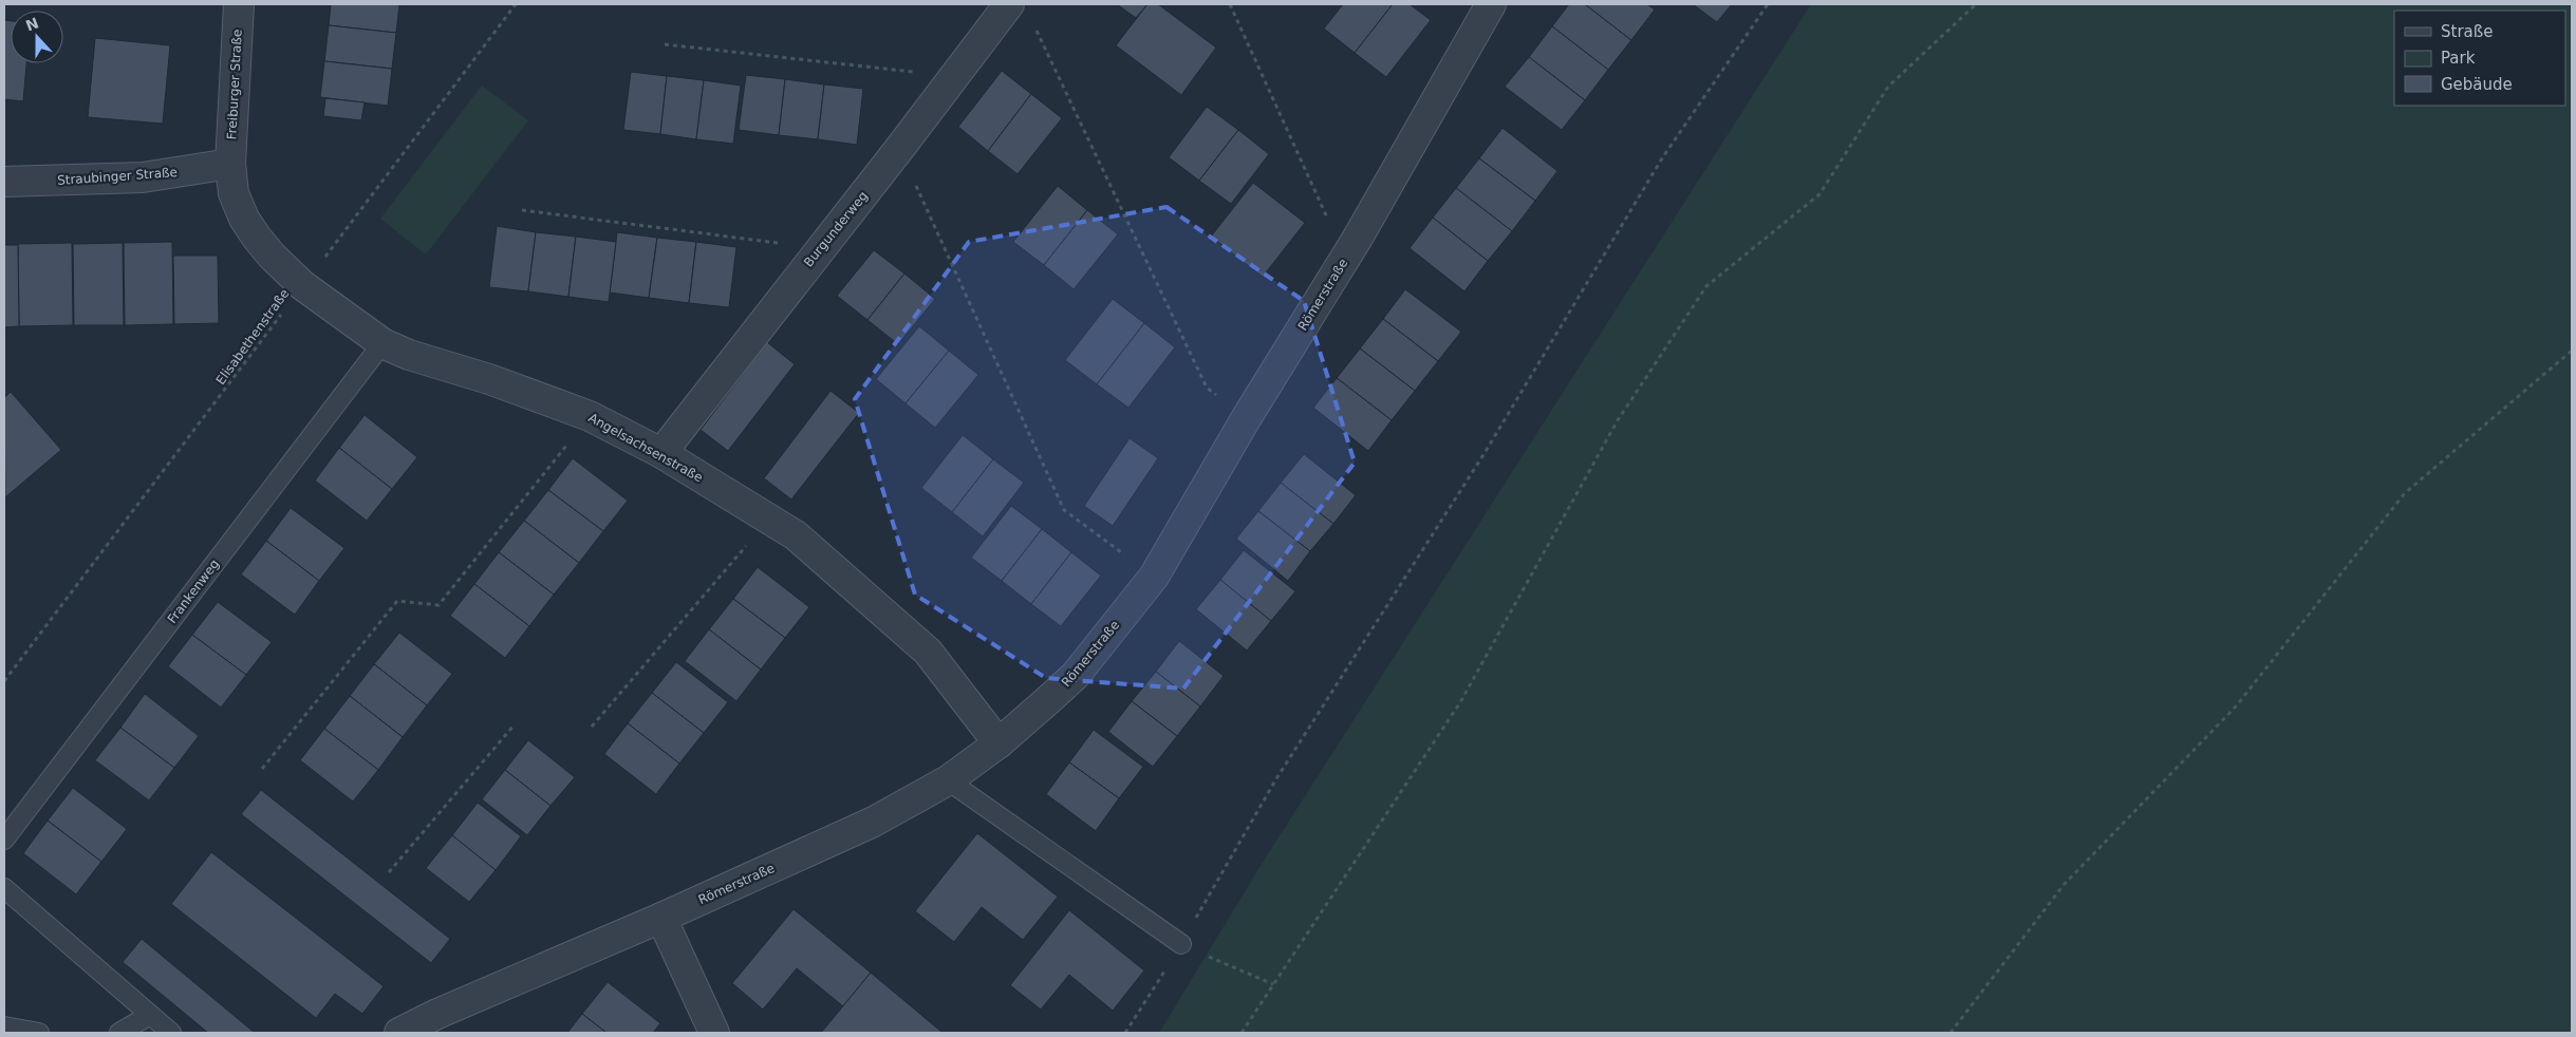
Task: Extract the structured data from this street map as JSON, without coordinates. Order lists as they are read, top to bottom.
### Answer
{
  "streets": {
    "street": [
      "Freiburger Straße",
      "Straubinger Straße",
      "Burgunderweg",
      "Römerstraße",
      "Angelsachsenstraße"
    ],
    "lane": ["Frankenweg"],
    "path": ["Elisabethenstraße"]
  },
  "crossings": [
    ["Freiburger Straße", "Straubinger Straße"],
    ["Freiburger Straße", "Angelsachsenstraße"],
    ["Straubinger Straße", "Angelsachsenstraße"],
    ["Burgunderweg", "Angelsachsenstraße"],
    ["Römerstraße", "Angelsachsenstraße"],
    ["Elisabethenstraße", "Angelsachsenstraße"],
    ["Angelsachsenstraße", "Frankenweg"]
  ],
  "legend": ["Straße", "Park", "Gebäude"],
  "north": "top"
}
